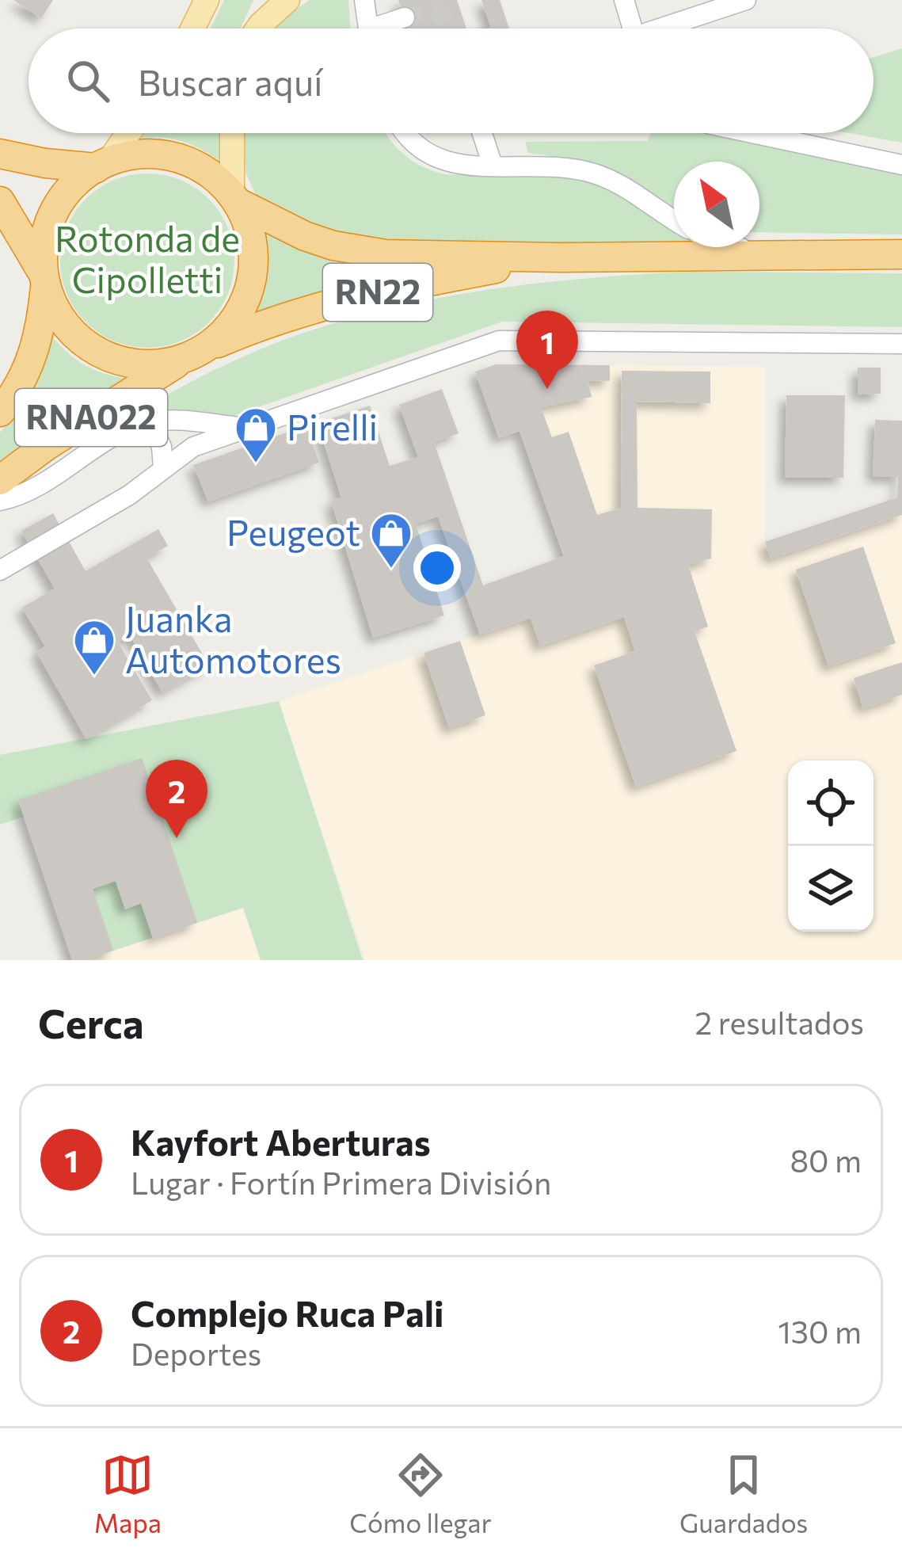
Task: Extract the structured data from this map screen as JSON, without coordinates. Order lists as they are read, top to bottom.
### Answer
{
  "streets": {
    "highway": ["RN22", "RNA022"]
  },
  "crossings": [
    ["RN22", "RNA022"]
  ],
  "parks": ["Rotonda de Cipolletti"],
  "places": {
    "shop": ["Pirelli", "Peugeot", "Juanka Automotores"]
  },
  "north": "top left",
  "page": {
    "search": "Buscar aquí",
    "pins": ["1", "2"],
    "heading": ["Cerca", "2 resultados"],
    "list": [
      {
        "mark": "1",
        "name": "Kayfort Aberturas",
        "note": "Lugar · Fortín Primera División",
        "value": "80 m"
      },
      {
        "mark": "2",
        "name": "Complejo Ruca Pali",
        "note": "Deportes",
        "value": "130 m"
      }
    ],
    "nav": ["Mapa", "Cómo llegar", "Guardados"]
  }
}
